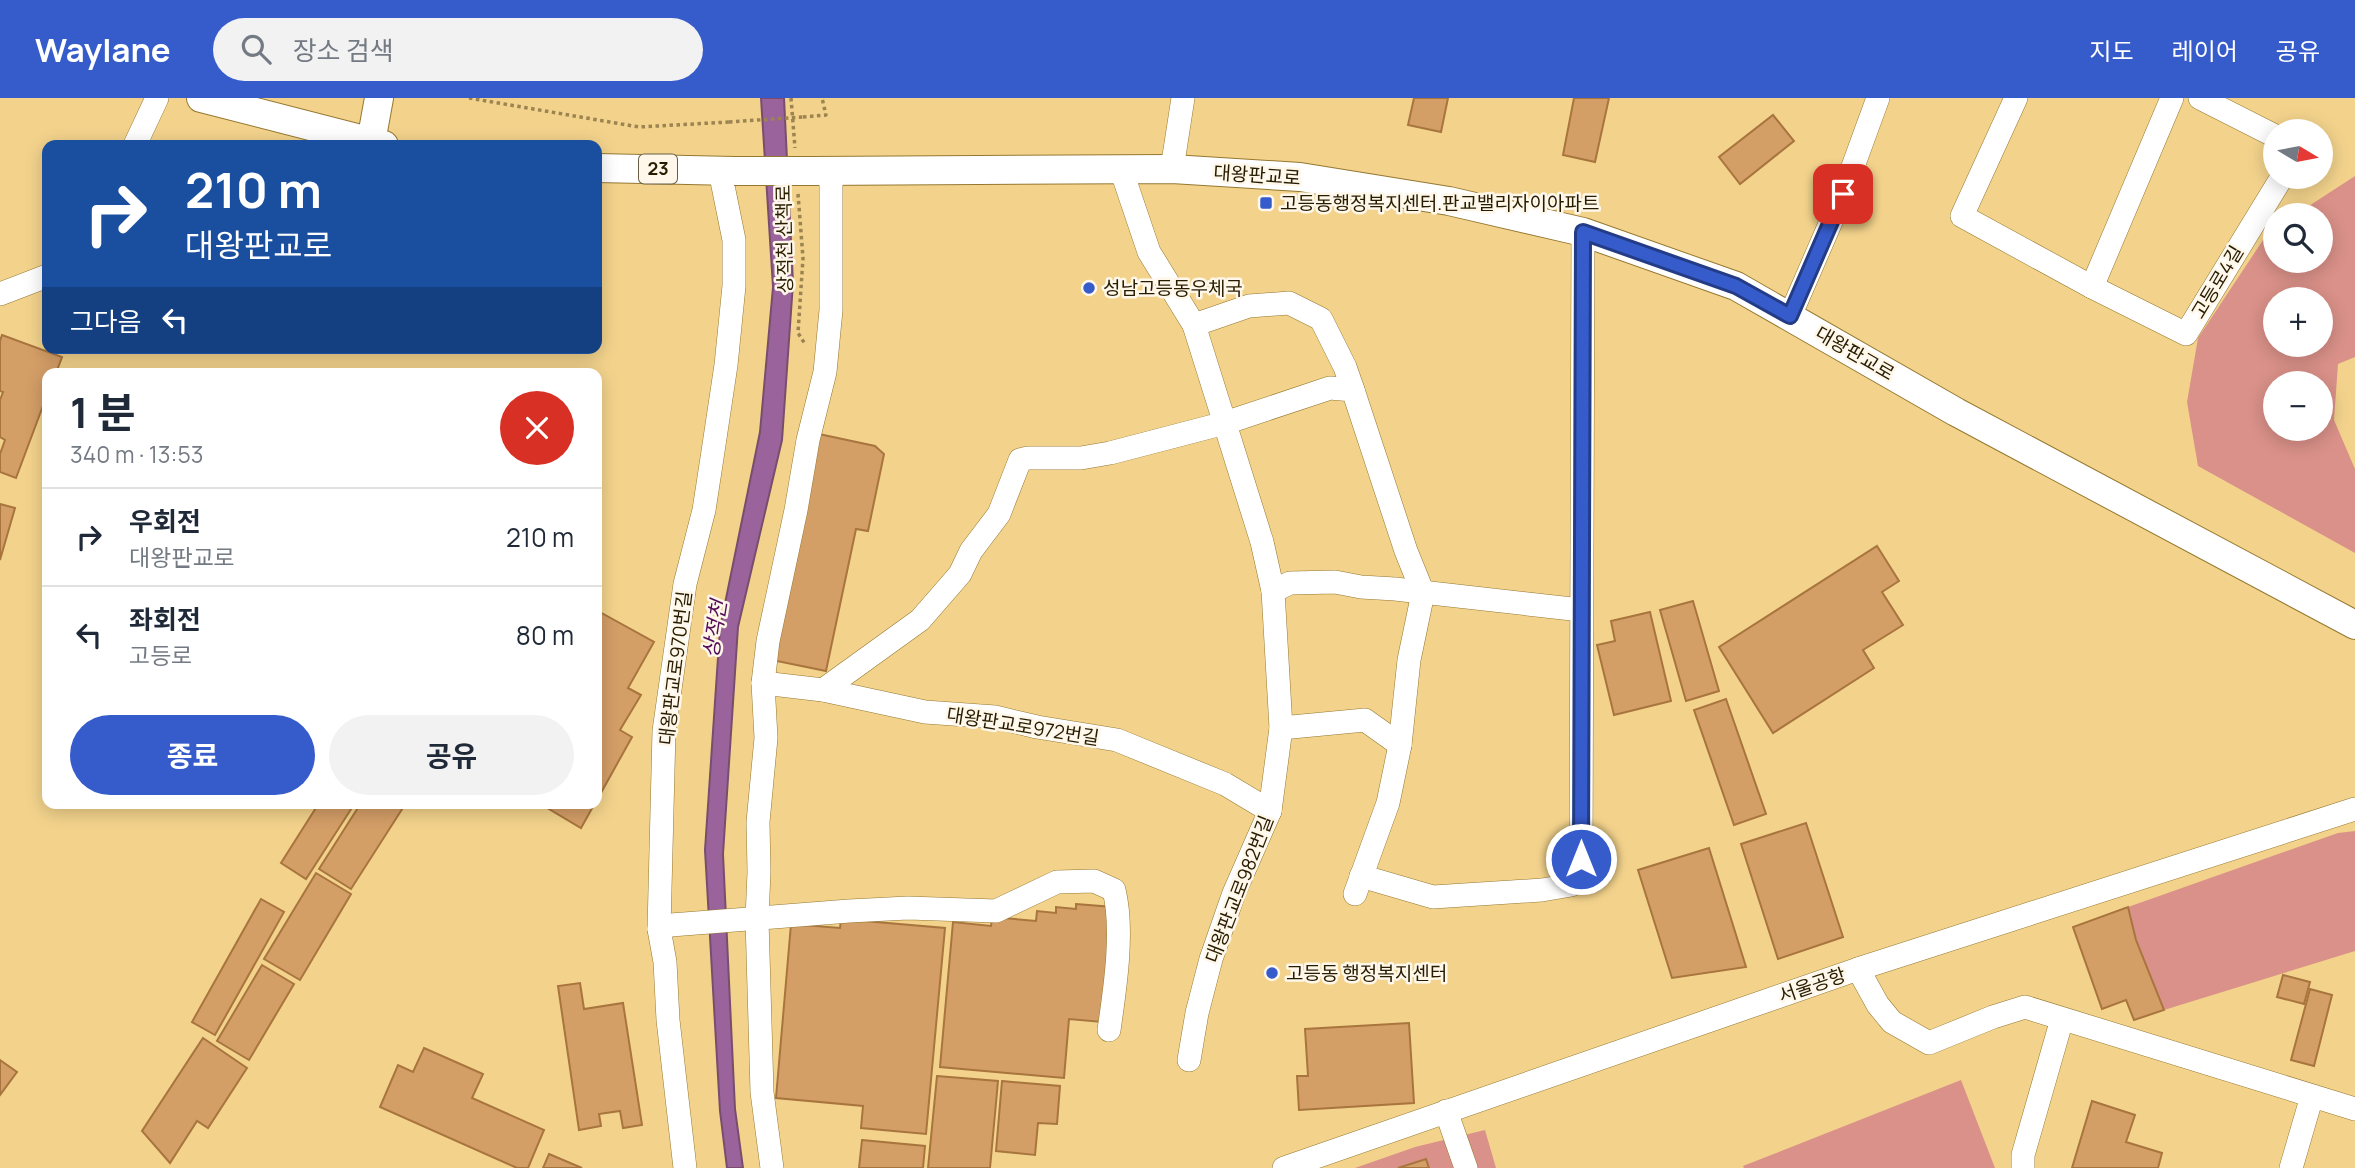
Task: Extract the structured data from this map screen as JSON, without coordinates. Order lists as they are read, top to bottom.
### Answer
{
  "streets": {
    "main road": ["23", "대왕판교로"],
    "street": [
      "고등로4길",
      "대왕판교로970번길",
      "대왕판교로972번길",
      "대왕판교로982번길",
      "서울공항"
    ],
    "path": ["상적천 산책로"]
  },
  "crossings": [
    ["23", "대왕판교로"],
    ["23", "상적천 산책로"],
    ["23", "대왕판교로970번길"],
    ["대왕판교로", "상적천 산책로"],
    ["대왕판교로", "대왕판교로982번길"],
    ["대왕판교로972번길", "대왕판교로982번길"]
  ],
  "water": ["상적천"],
  "places": {
    "transit": ["고등동행정복지센터.판교밸리자이아파트"],
    "other": ["성남고등동우체국", "고등동 행정복지센터"]
  },
  "north": "right",
  "page": {
    "header": "Waylane",
    "search": "장소 검색",
    "nav": ["지도", "레이어", "공유"],
    "map_buttons": ["+", "−"],
    "turn": ["210 m", "대왕판교로"],
    "then": "그다음",
    "heading": ["1 분", "340 m · 13:53"],
    "list": [
      {
        "name": "우회전",
        "note": "대왕판교로",
        "value": "210 m"
      },
      {
        "name": "좌회전",
        "note": "고등로",
        "value": "80 m"
      }
    ],
    "buttons": ["종료", "공유"]
  }
}
